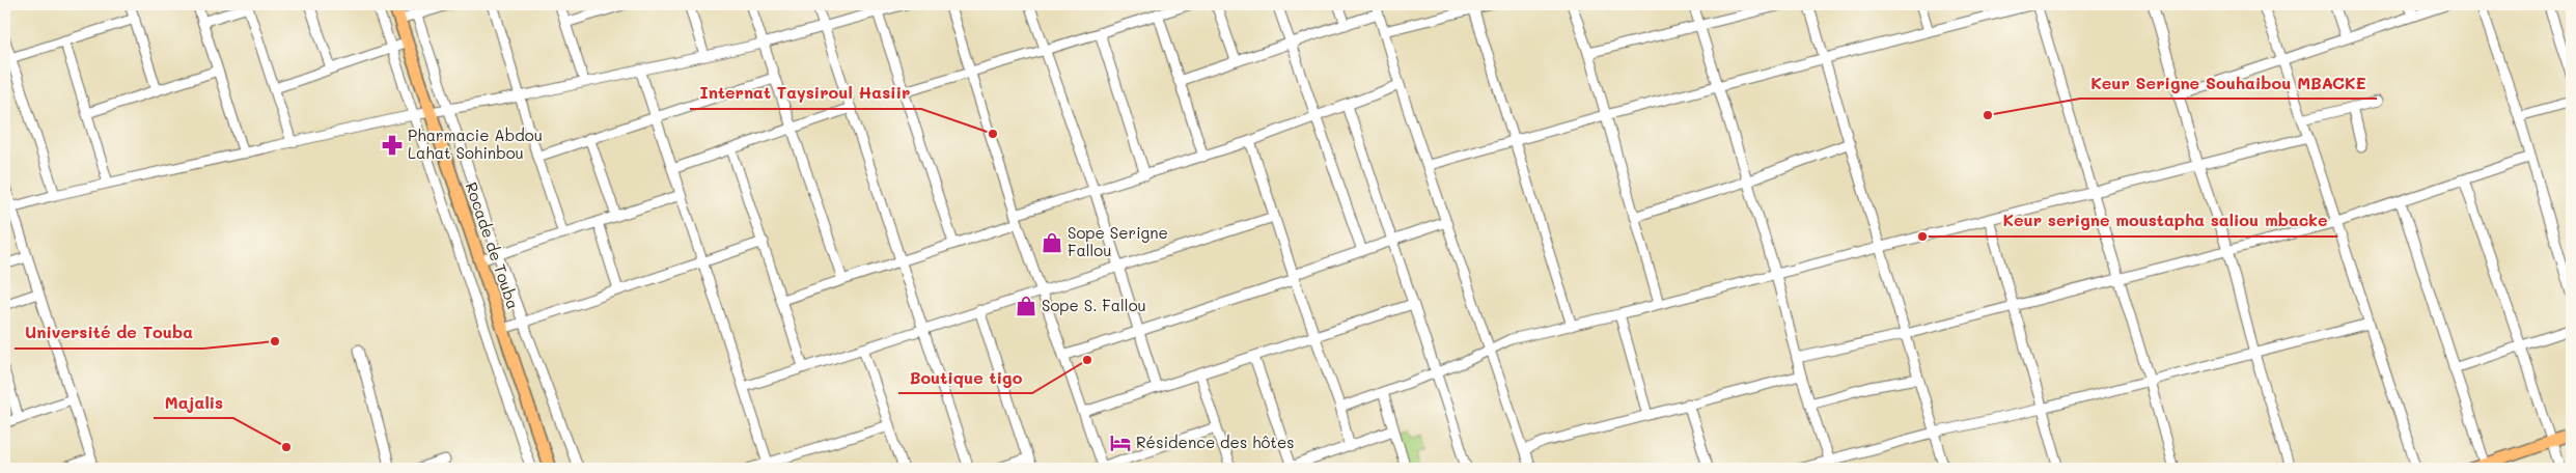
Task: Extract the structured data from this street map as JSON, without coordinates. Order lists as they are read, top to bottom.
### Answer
{
  "streets": {
    "main road": ["Rocade de Touba"]
  },
  "places": {
    "other": [
      "Keur Serigne Souhaibou MBACKE",
      "Internat Taysiroul Hasiir",
      "Keur serigne moustapha saliou mbacke",
      "Université de Touba",
      "Boutique tigo",
      "Majalis"
    ],
    "pharmacy": ["Pharmacie Abdou Lahat Sohinbou"],
    "shop": ["Sope Serigne Fallou", "Sope S. Fallou"],
    "hotel": ["Résidence des hôtes"]
  }
}
